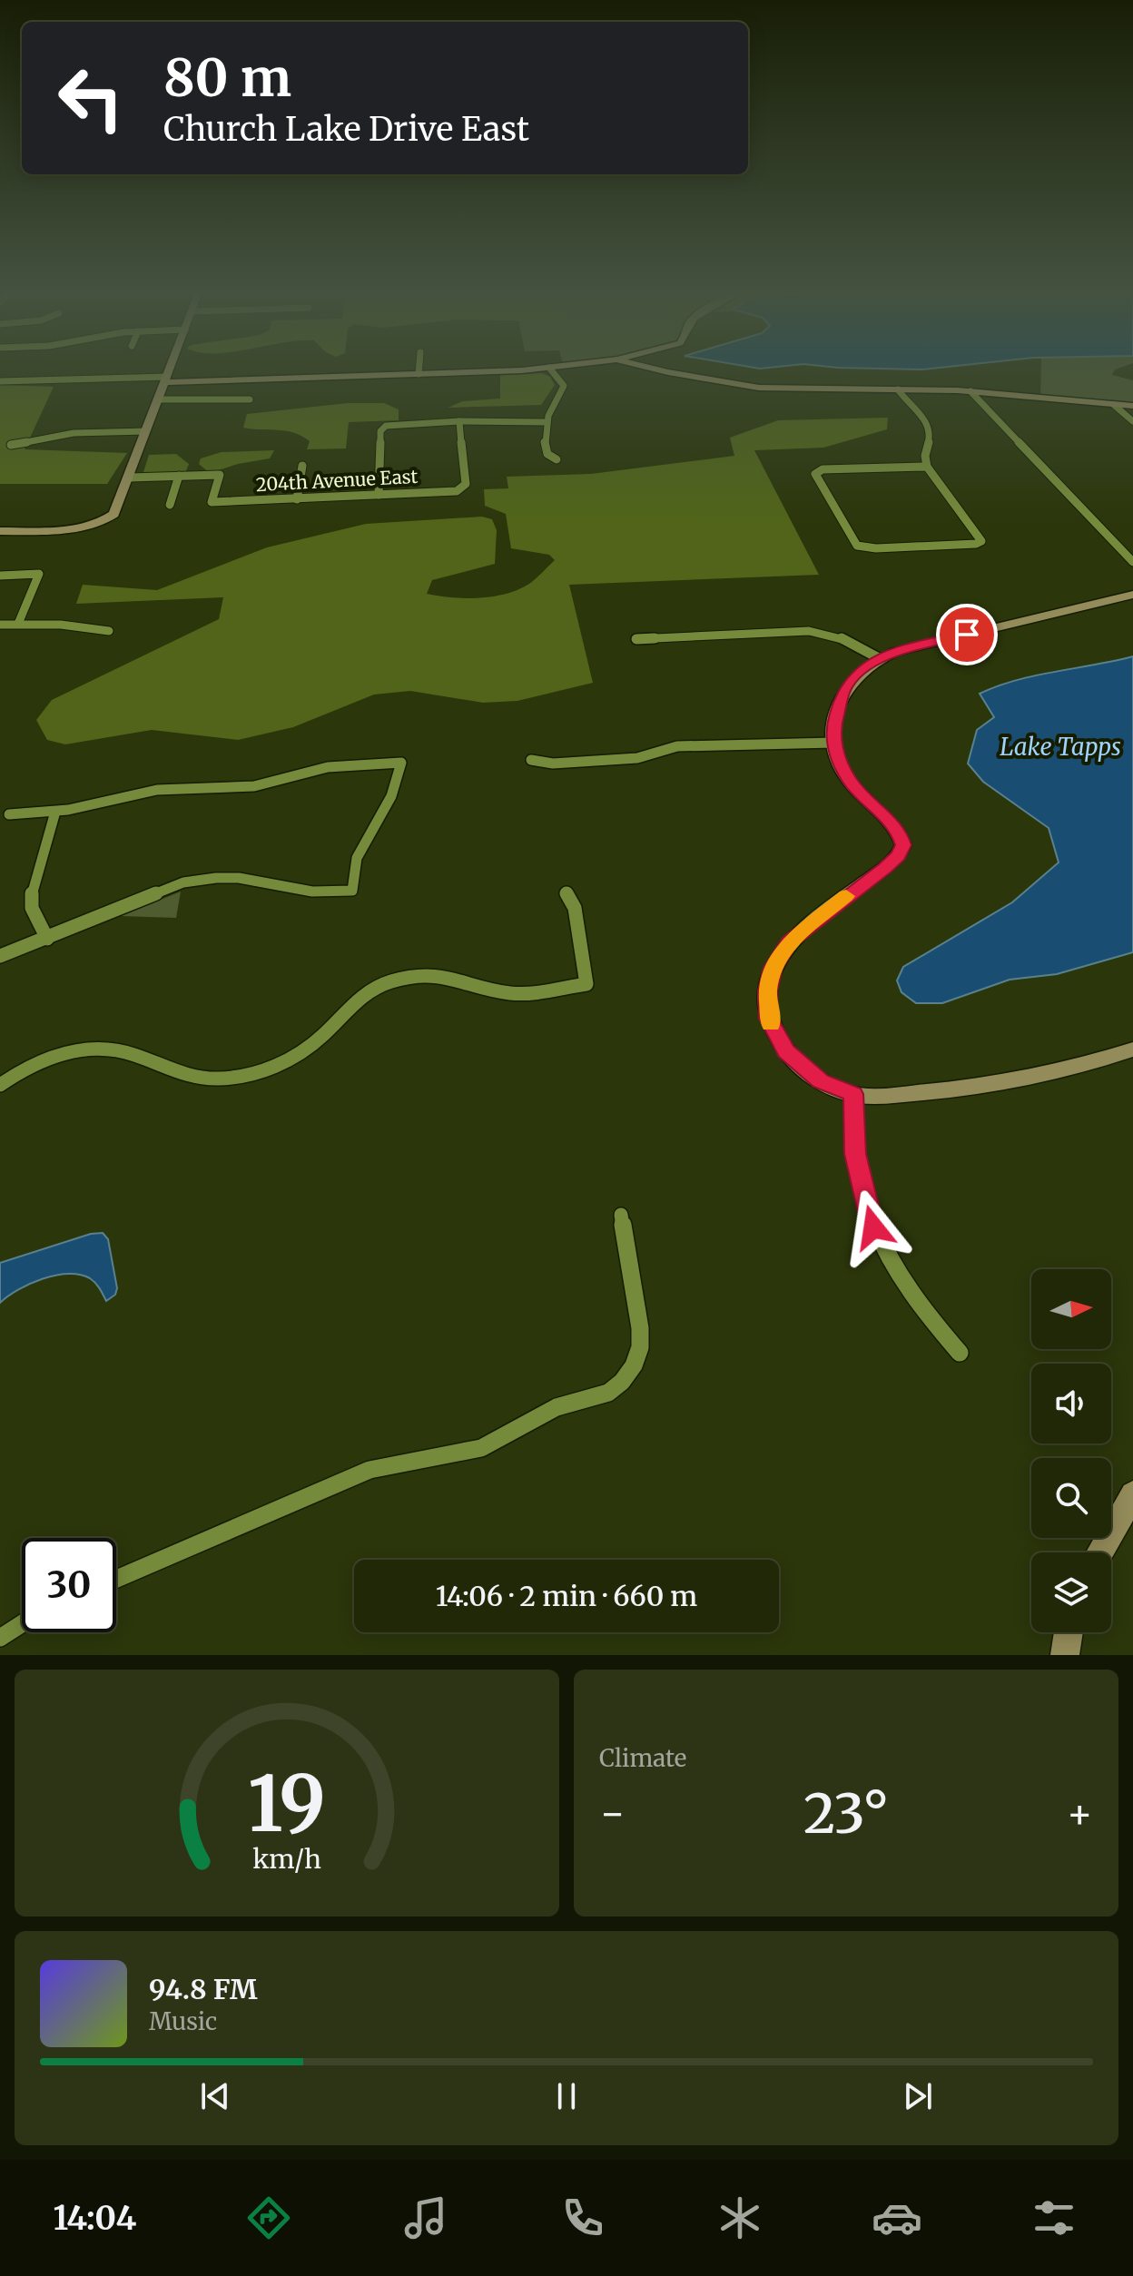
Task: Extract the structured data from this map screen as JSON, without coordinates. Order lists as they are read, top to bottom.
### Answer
{
  "streets": {
    "street": ["204th Avenue East"]
  },
  "water": ["Lake Tapps"],
  "north": "right",
  "page": {
    "turn": ["80 m", "Church Lake Drive East"],
    "limit": "30",
    "trip": "14:06 · 2 min · 660 m",
    "tile": "Climate",
    "heat": ["−", "23°", "+"],
    "song": ["94.8 FM", "Music"],
    "tabs": "14:04",
    "gauge": ["19", "km/h"]
  }
}
